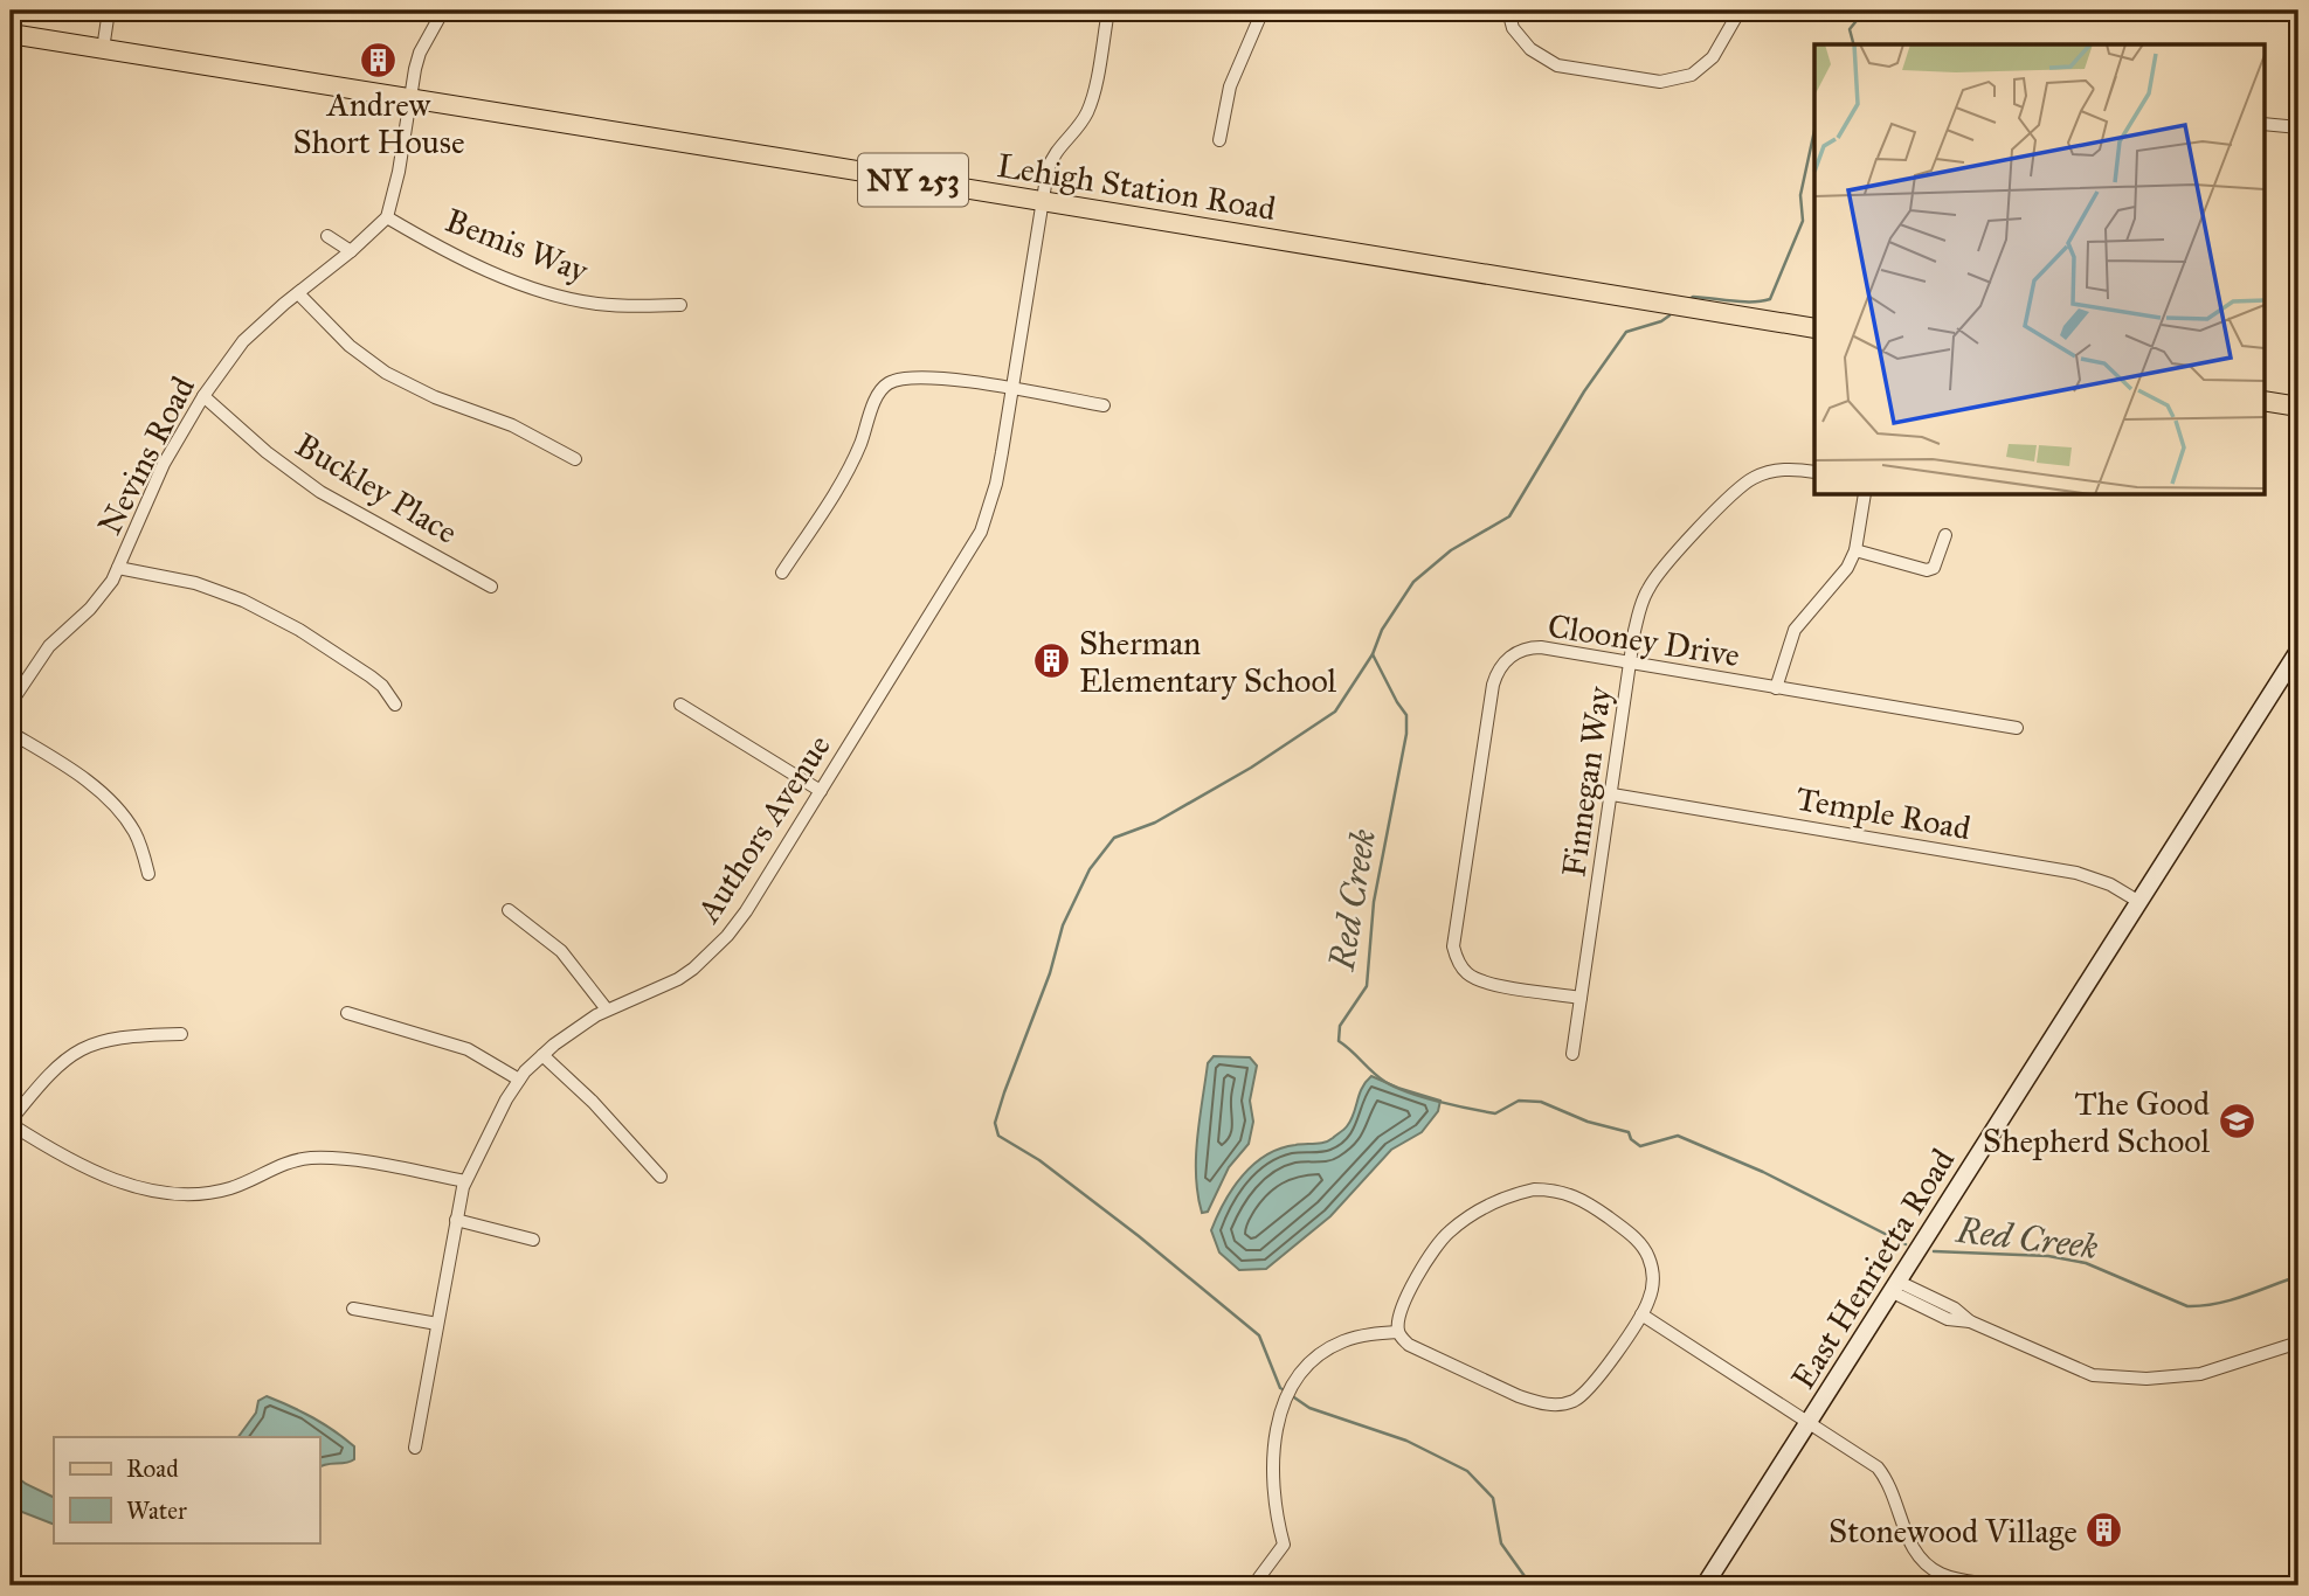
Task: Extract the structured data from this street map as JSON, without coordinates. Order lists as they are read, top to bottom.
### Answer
{
  "streets": {
    "main road": ["NY 253", "Lehigh Station Road", "East Henrietta Road"],
    "street": [
      "Bemis Way",
      "Nevins Road",
      "Buckley Place",
      "Clooney Drive",
      "Finnegan Way",
      "Temple Road",
      "Authors Avenue"
    ]
  },
  "crossings": [
    ["Lehigh Station Road", "Authors Avenue"],
    ["Bemis Way", "Nevins Road"],
    ["Nevins Road", "Buckley Place"],
    ["Clooney Drive", "Finnegan Way"],
    ["Finnegan Way", "Temple Road"],
    ["Temple Road", "East Henrietta Road"]
  ],
  "water": ["Red Creek"],
  "places": {
    "building": ["Andrew Short House", "Sherman Elementary School", "Stonewood Village"],
    "school or university": ["The Good Shepherd School"]
  },
  "legend": ["Road", "Water"]
}
